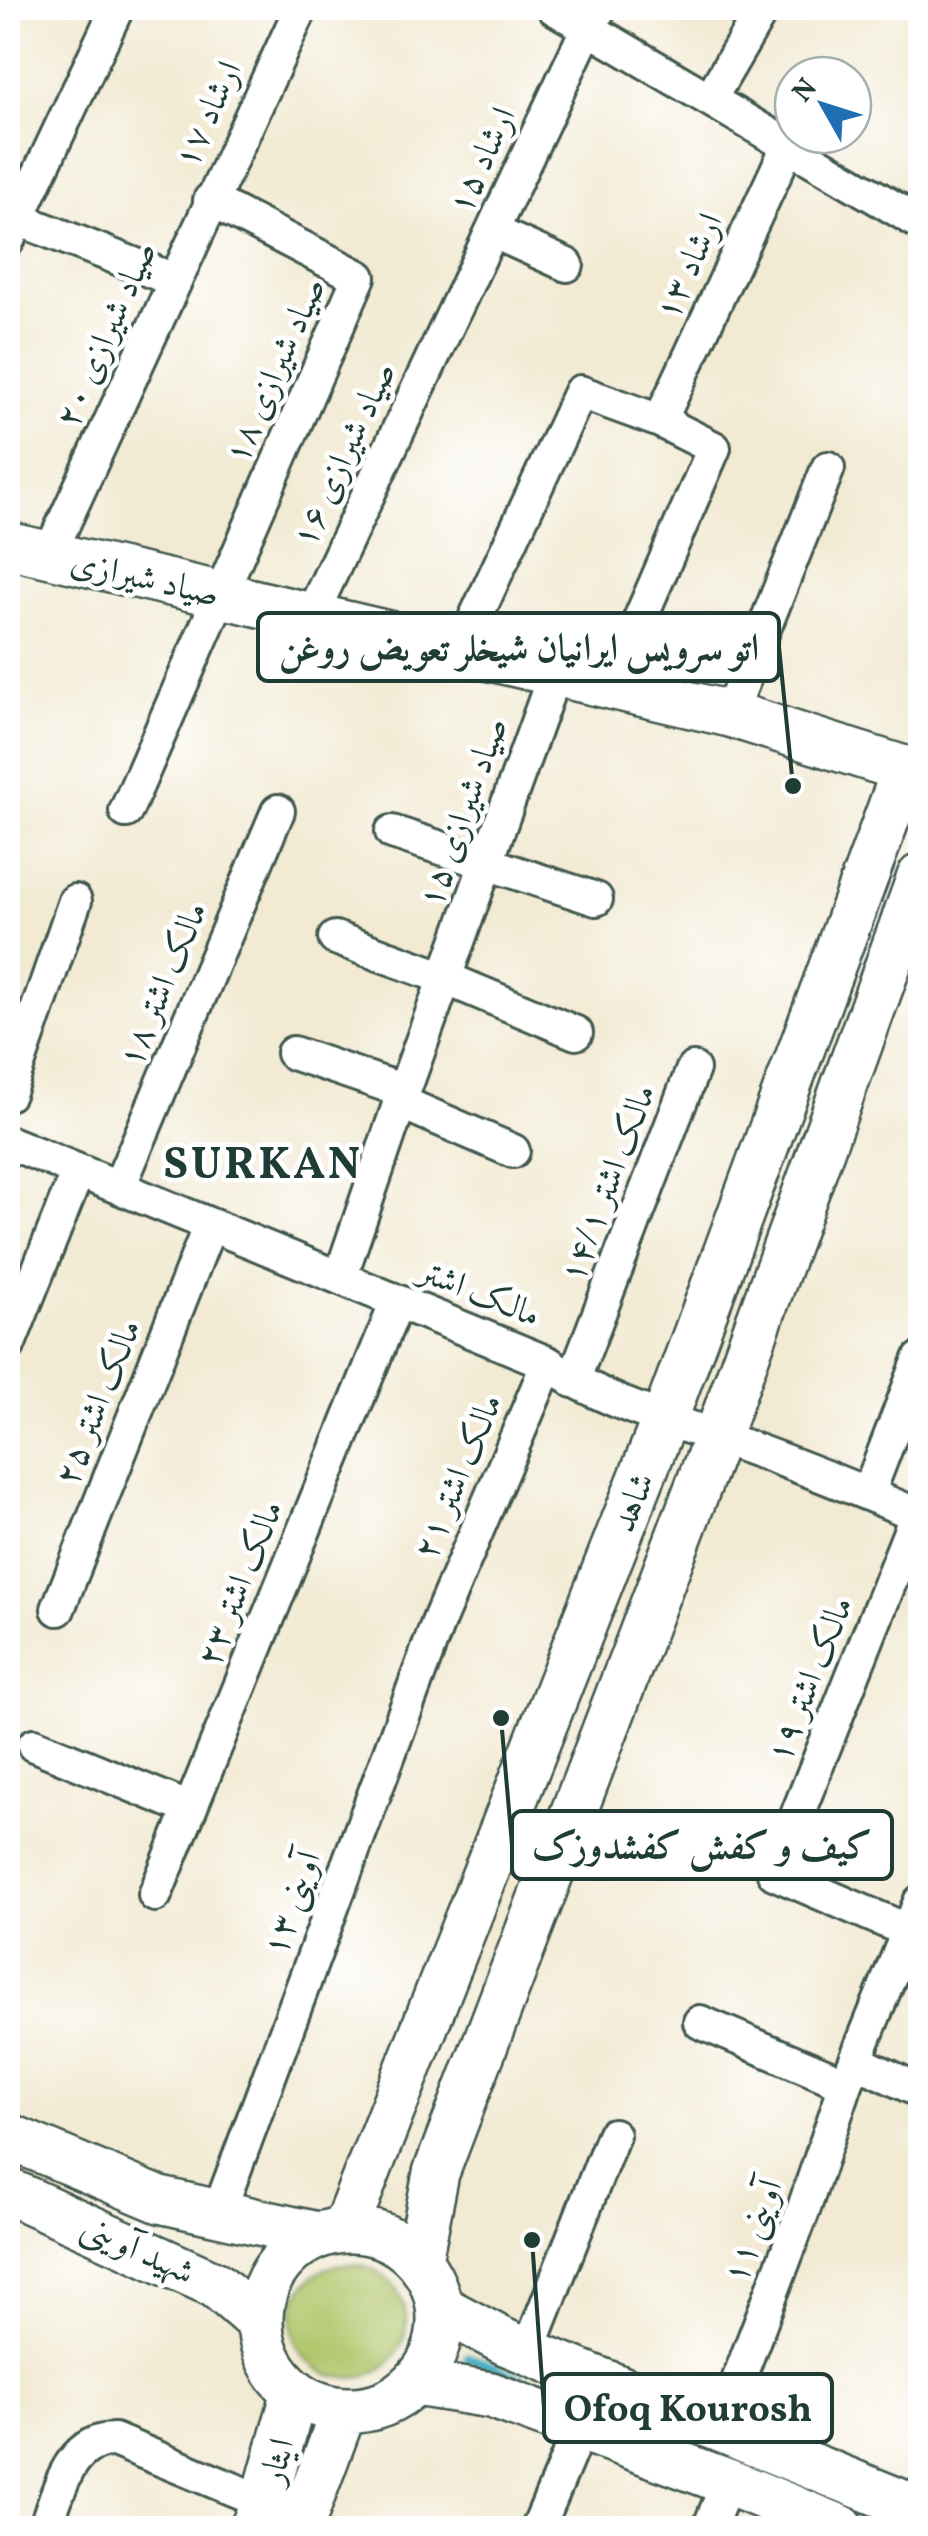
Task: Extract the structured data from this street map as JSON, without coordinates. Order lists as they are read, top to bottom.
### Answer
{
  "streets": {
    "street": [
      "ارشاد ۱۷",
      "ارشاد ۱۵",
      "ارشاد ۱۳",
      "صیاد شیرازی ۲۰",
      "صیاد شیرازی ۱۸",
      "صیاد شیرازی ۱۶",
      "صیاد شیرازی",
      "صیاد شیرازی ۱۵",
      "مالک اشتر ۱۸",
      "مالک اشتر ۱۴/۱",
      "مالک اشتر",
      "مالک اشتر ۲۵",
      "مالک اشتر ۲۱",
      "شاهد",
      "مالک اشتر ۲۳",
      "مالک اشتر ۱۹",
      "آوینی ۱۳",
      "۱۱ آوینی",
      "شهید آوینی",
      "ایثار"
    ]
  },
  "crossings": [
    ["ارشاد ۱۷", "صیاد شیرازی ۲۰"],
    ["ارشاد ۱۷", "صیاد شیرازی ۱۸"],
    ["ارشاد ۱۵", "صیاد شیرازی ۱۶"],
    ["صیاد شیرازی ۲۰", "صیاد شیرازی ۱۸"],
    ["صیاد شیرازی ۲۰", "صیاد شیرازی"],
    ["صیاد شیرازی ۱۸", "صیاد شیرازی"],
    ["صیاد شیرازی ۱۶", "صیاد شیرازی"],
    ["صیاد شیرازی", "صیاد شیرازی ۱۵"],
    ["صیاد شیرازی", "شاهد"],
    ["صیاد شیرازی ۱۵", "مالک اشتر"],
    ["مالک اشتر ۱۸", "مالک اشتر"],
    ["مالک اشتر ۱۴/۱", "مالک اشتر"],
    ["مالک اشتر ۱۴/۱", "مالک اشتر ۲۱"],
    ["مالک اشتر", "مالک اشتر ۲۵"],
    ["مالک اشتر", "مالک اشتر ۲۱"],
    ["مالک اشتر", "شاهد"],
    ["مالک اشتر", "مالک اشتر ۲۳"],
    ["مالک اشتر", "مالک اشتر ۱۹"],
    ["مالک اشتر ۲۱", "آوینی ۱۳"],
    ["شاهد", "شهید آوینی"],
    ["شاهد", "ایثار"],
    ["مالک اشتر ۱۹", "۱۱ آوینی"],
    ["شهید آوینی", "ایثار"]
  ],
  "districts": ["SURKAN"],
  "places": ["اتو سرویس ایرانیان شیخلر تعویض روغن", "کیف و کفش کفشدوزک", "Ofoq Kourosh"],
  "north": "top left"
}
